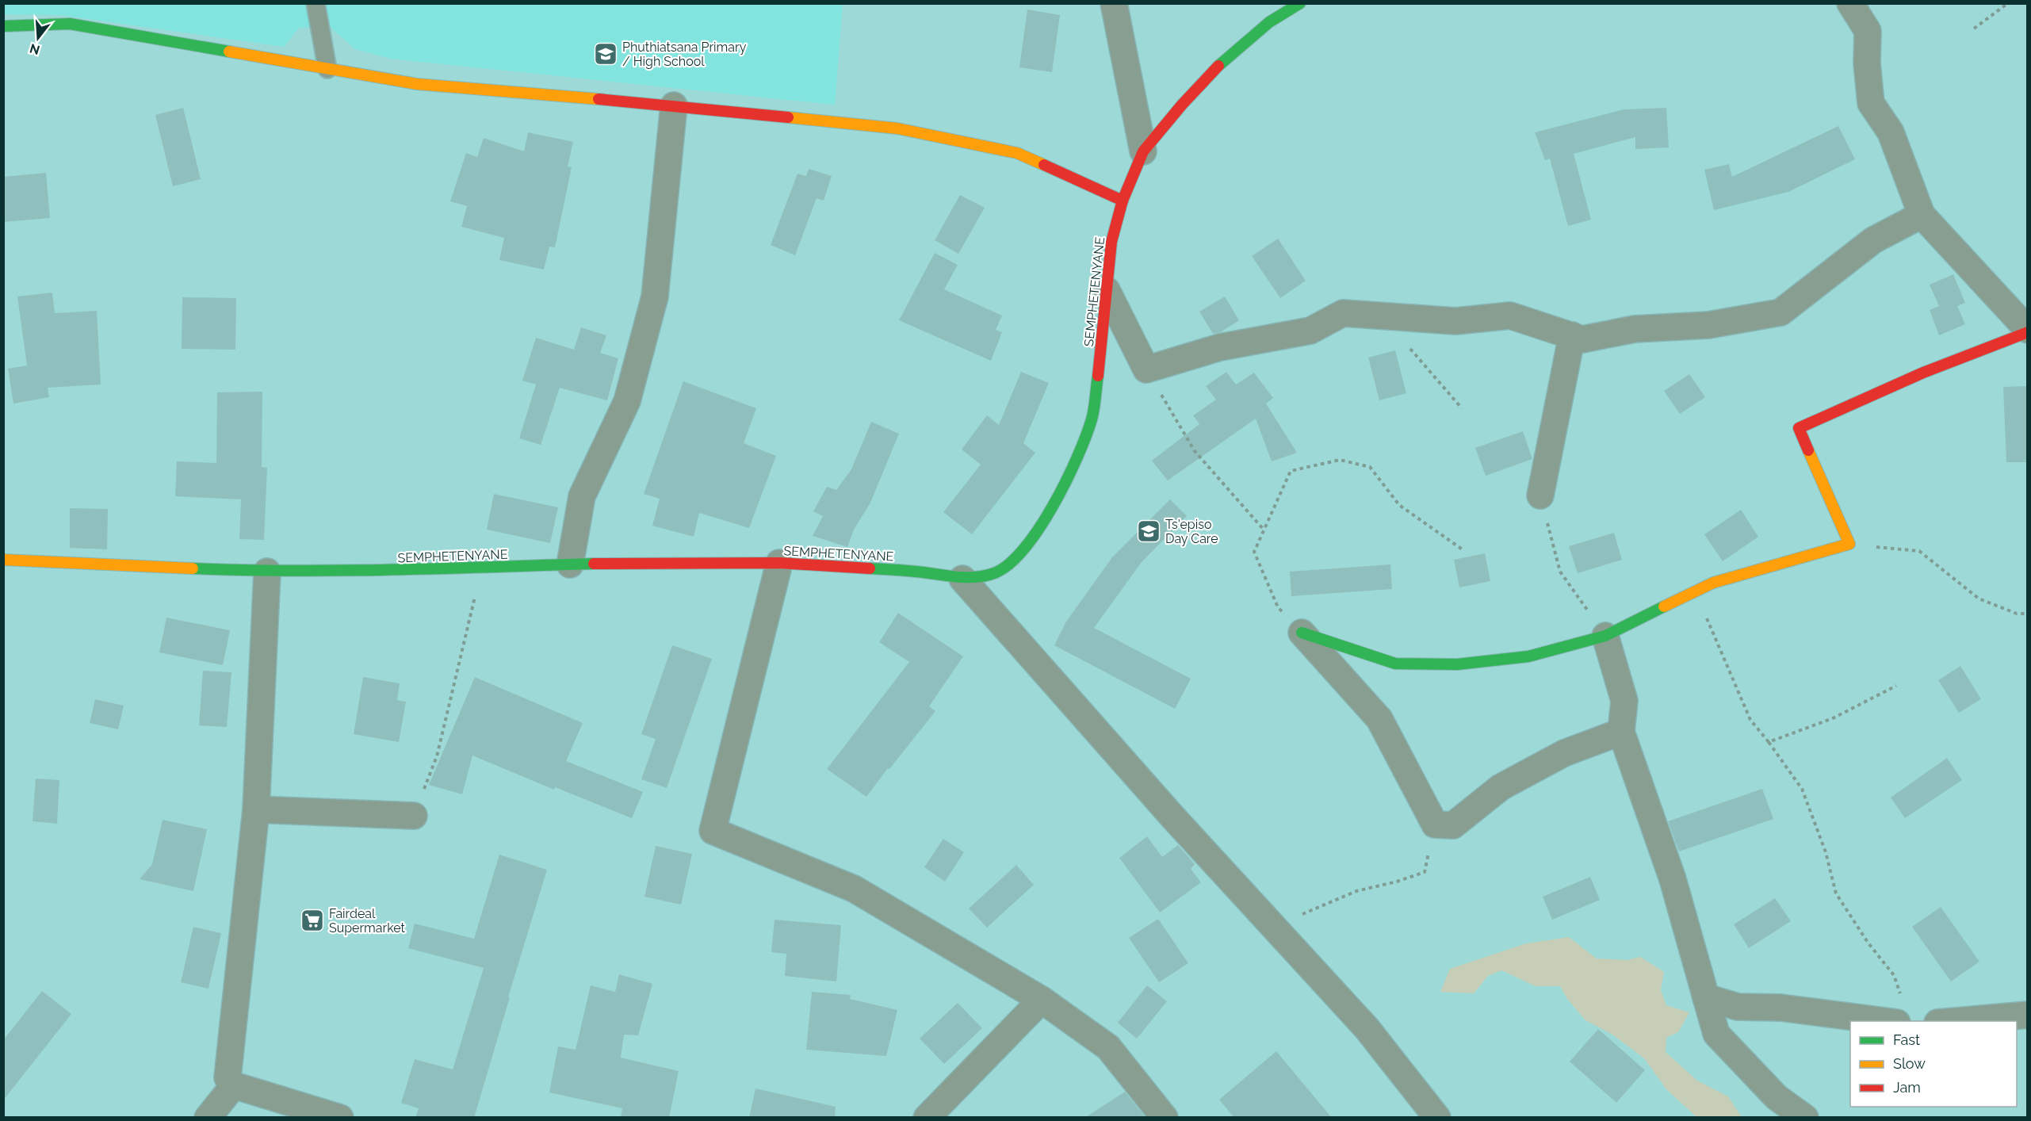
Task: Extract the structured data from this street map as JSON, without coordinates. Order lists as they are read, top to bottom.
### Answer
{
  "streets": {
    "street": ["SEMPHETENYANE"]
  },
  "places": {
    "school or university": ["Phuthiatsana Primary / High School", "Ts'episo Day Care"],
    "supermarket": ["Fairdeal Supermarket"]
  },
  "legend": ["Fast", "Slow", "Jam"],
  "north": "bottom"
}
